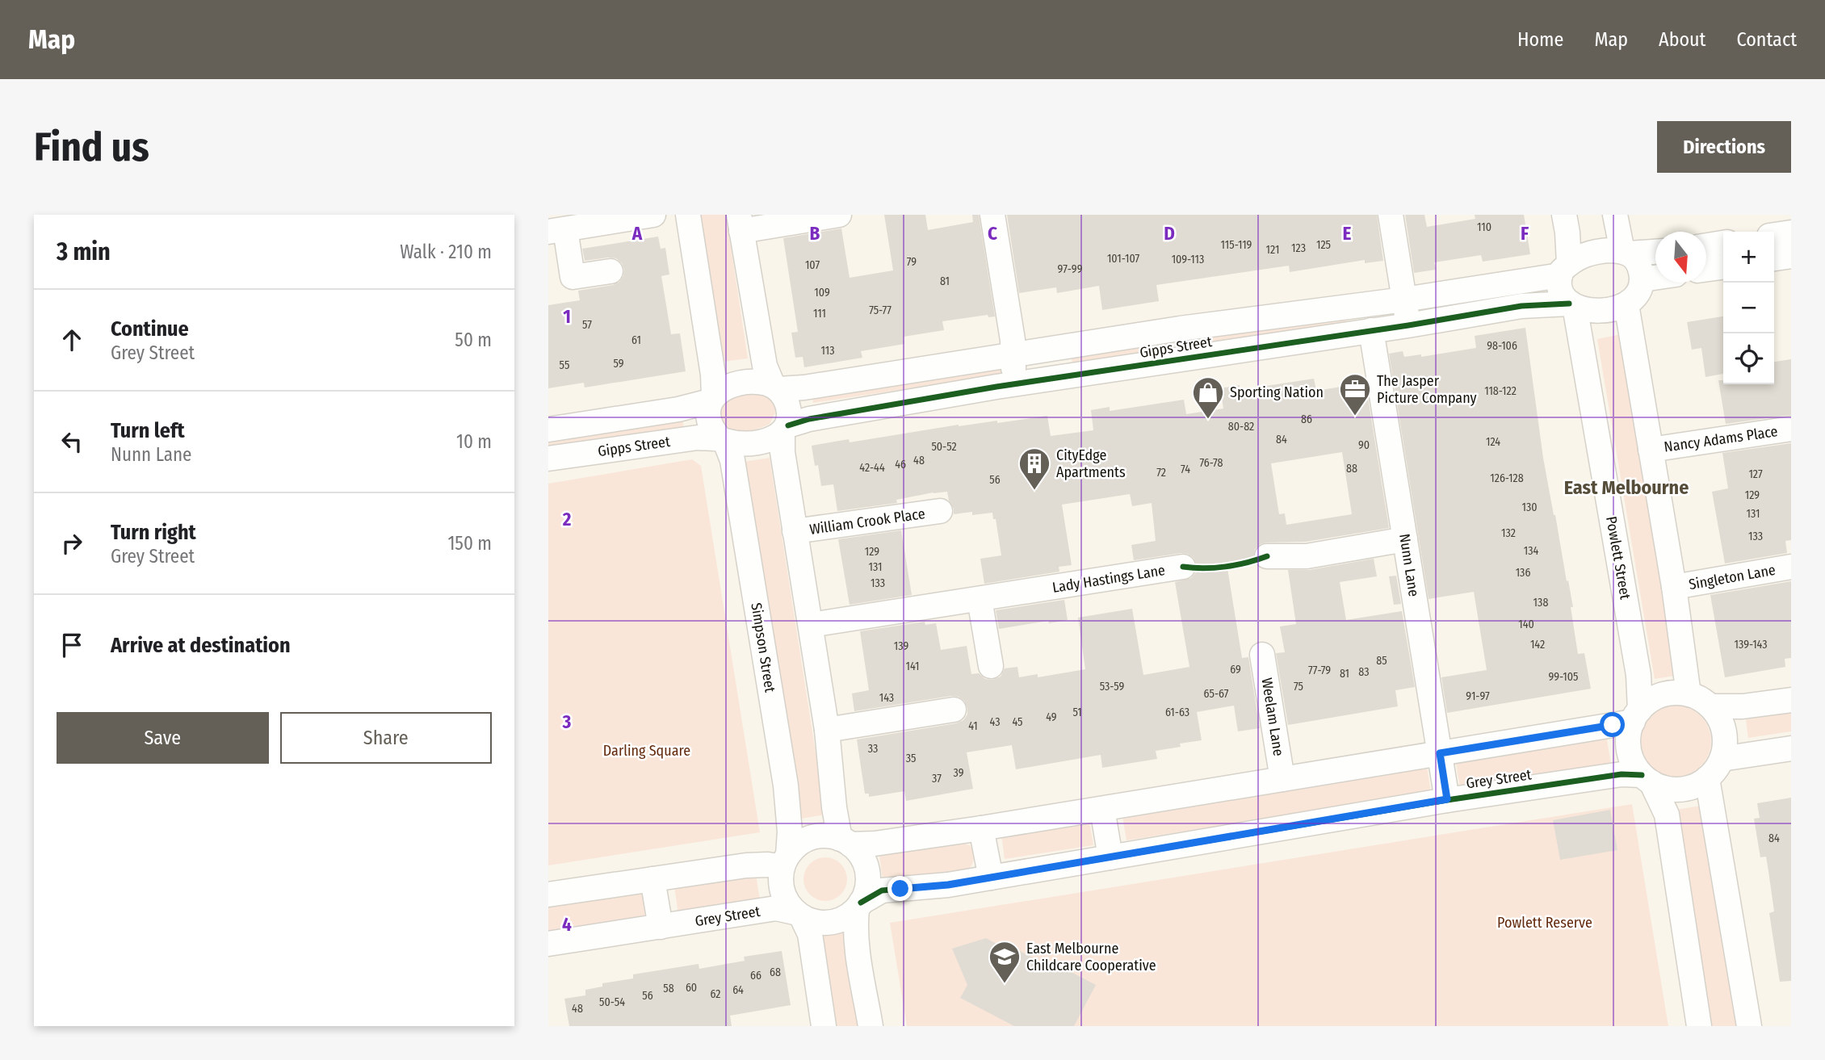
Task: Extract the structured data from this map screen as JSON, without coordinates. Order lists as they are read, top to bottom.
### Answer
{
  "streets": {
    "street": [
      "Gipps Street",
      "Nancy Adams Place",
      "William Crook Place",
      "Powlett Street",
      "Nunn Lane",
      "Singleton Lane",
      "Lady Hastings Lane",
      "Simpson Street",
      "Weelam Lane",
      "Grey Street"
    ]
  },
  "crossings": [
    ["Gipps Street", "Powlett Street"],
    ["Gipps Street", "Nunn Lane"],
    ["Gipps Street", "Simpson Street"],
    ["Powlett Street", "Grey Street"],
    ["Nunn Lane", "Grey Street"],
    ["Simpson Street", "Grey Street"]
  ],
  "districts": ["East Melbourne"],
  "parks": ["Darling Square", "Powlett Reserve"],
  "places": {
    "office": ["The Jasper Picture Company"],
    "shop": ["Sporting Nation"],
    "building": ["CityEdge Apartments"],
    "school or university": ["East Melbourne Childcare Cooperative"]
  },
  "house_numbers": [
    "110",
    "115-119",
    "125",
    "123",
    "121",
    "101-107",
    "109-113",
    "79",
    "107",
    "97-99",
    "81",
    "109",
    "75-77",
    "111",
    "57",
    "61",
    "98-106",
    "113",
    "59",
    "55",
    "118-122",
    "86",
    "80-82",
    "84",
    "124",
    "90",
    "50-52",
    "48",
    "76-78",
    "46",
    "42-44",
    "88",
    "74",
    "72",
    "127",
    "126-128",
    "56",
    "129",
    "130",
    "131",
    "132",
    "133",
    "134",
    "129",
    "131",
    "136",
    "133",
    "138",
    "140",
    "142",
    "139-143",
    "139",
    "85",
    "141",
    "69",
    "77-79",
    "83",
    "81",
    "99-105",
    "53-59",
    "75",
    "65-67",
    "91-97",
    "143",
    "51",
    "61-63",
    "49",
    "43",
    "45",
    "41",
    "33",
    "35",
    "39",
    "37",
    "84",
    "68",
    "66",
    "60",
    "58",
    "64",
    "62",
    "56",
    "50-54",
    "48"
  ],
  "north": "bottom",
  "page": {
    "header": "Map",
    "nav": [
      "Home",
      "Map",
      "About",
      "Contact"
    ],
    "buttons": [
      "Directions",
      ["Save", "Share"]
    ],
    "title": "Find us",
    "heading": ["3 min", "Walk · 210 m"],
    "map_buttons": ["+", "−"],
    "list": [
      ["Continue", "Grey Street", "50 m"],
      ["Turn left", "Nunn Lane", "10 m"],
      ["Turn right", "Grey Street", "150 m"],
      "Arrive at destination"
    ]
  },
  "grid": {
    "columns": [
      "A",
      "B",
      "C",
      "D",
      "E",
      "F"
    ],
    "rows": [
      "1",
      "2",
      "3",
      "4"
    ]
  }
}
